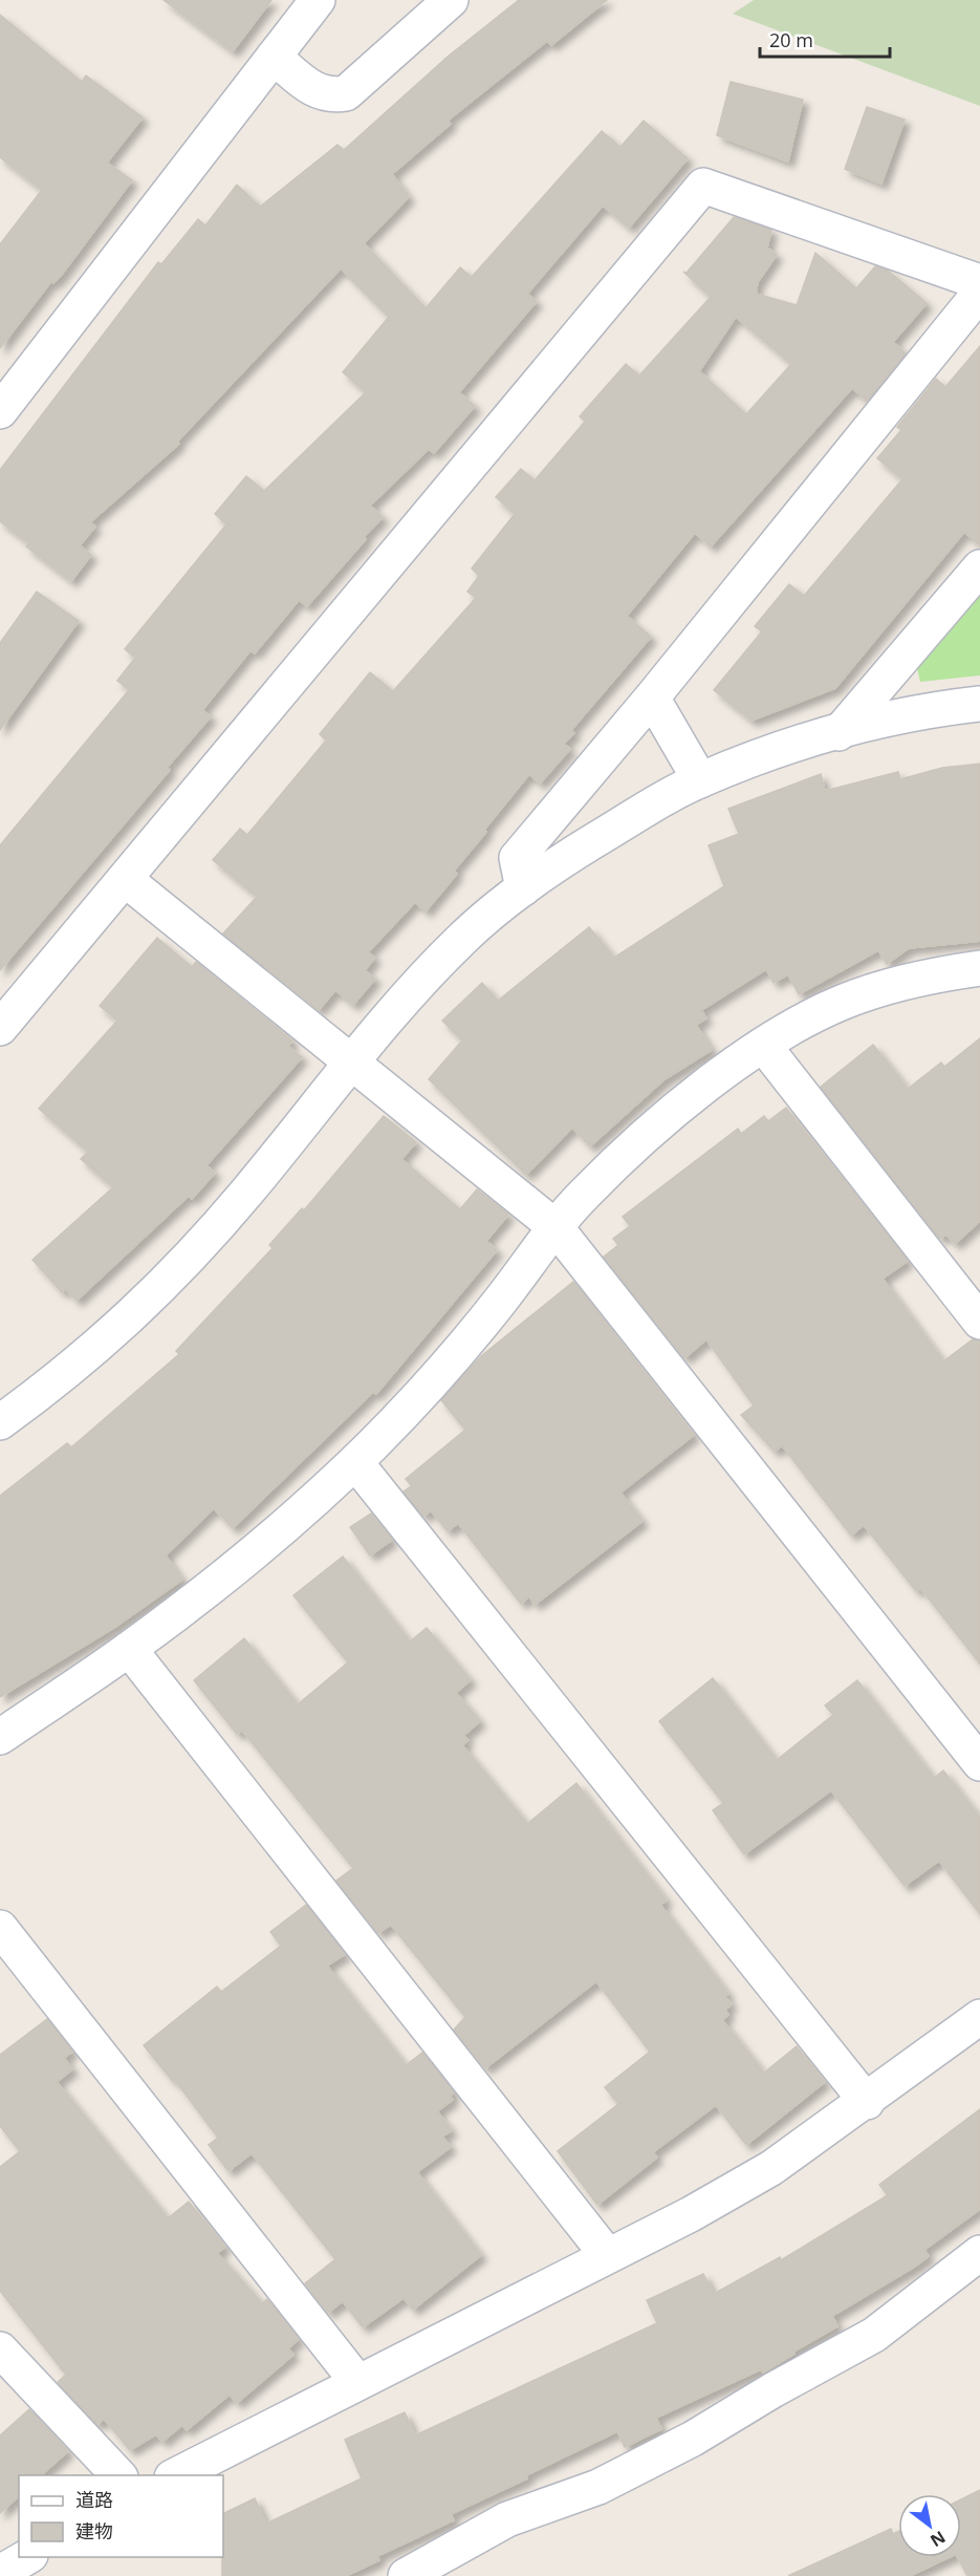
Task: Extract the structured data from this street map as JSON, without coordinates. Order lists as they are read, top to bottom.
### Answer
{
  "legend": ["道路", "建物"],
  "scale_bar": "20 m",
  "north": "bottom right"
}
